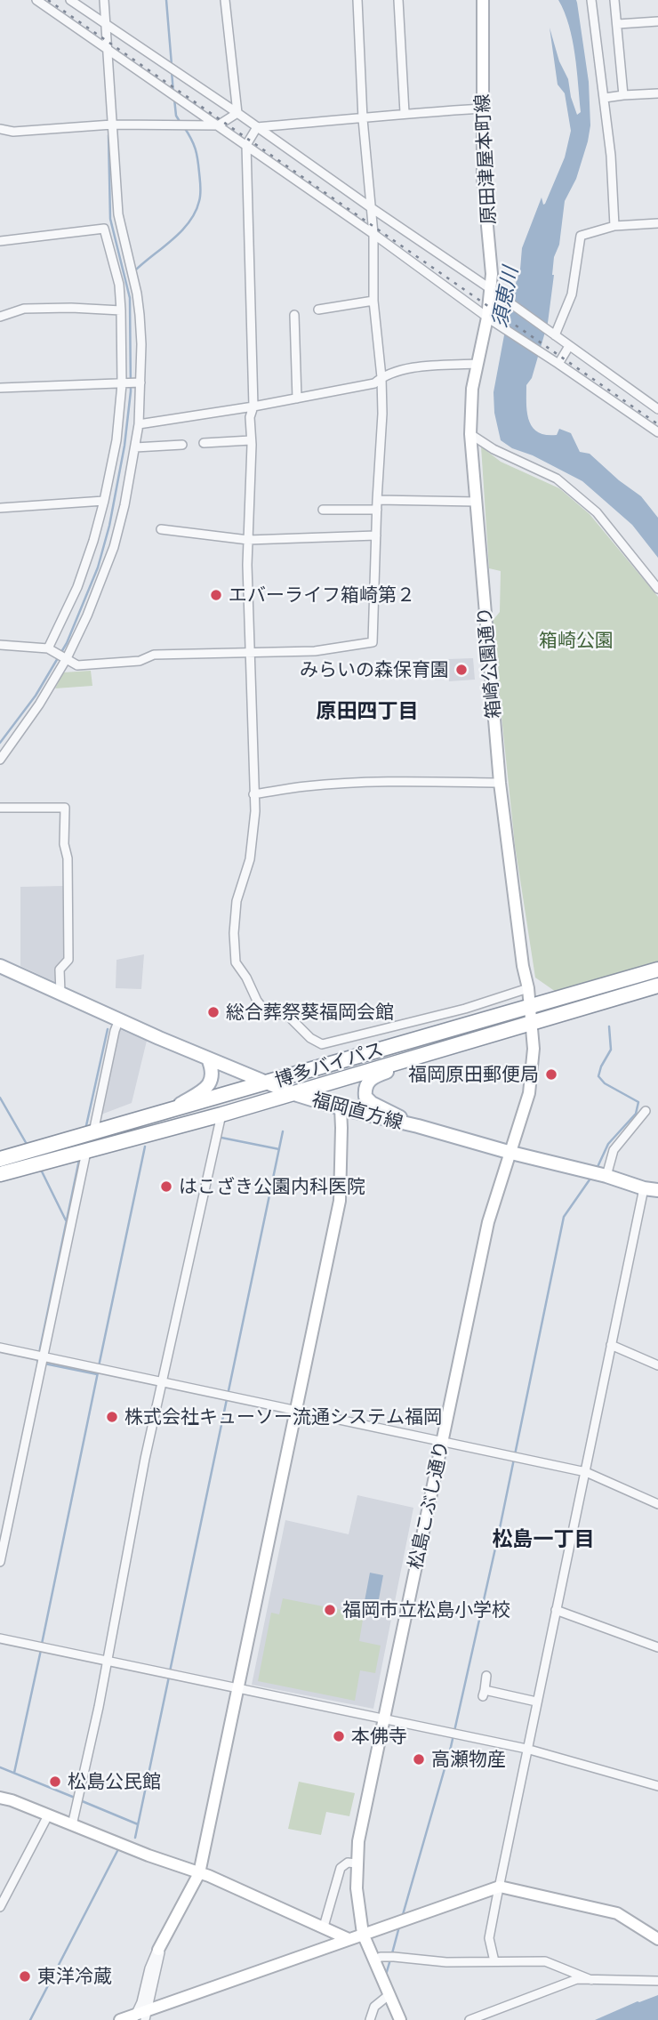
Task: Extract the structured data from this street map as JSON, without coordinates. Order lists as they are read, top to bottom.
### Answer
{
  "streets": {
    "highway": ["博多バイパス"],
    "main road": ["福岡直方線"],
    "street": ["原田津屋本町線", "箱崎公園通り", "松島こぶし通り"]
  },
  "crossings": [
    ["原田津屋本町線", "箱崎公園通り"],
    ["箱崎公園通り", "博多バイパス"],
    ["博多バイパス", "福岡直方線"],
    ["福岡直方線", "松島こぶし通り"]
  ],
  "districts": ["原田四丁目", "松島一丁目"],
  "water": ["須恵川"],
  "parks": ["箱崎公園"],
  "places": [
    "エバーライフ箱崎第２",
    "みらいの森保育園",
    "総合葬祭葵福岡会館",
    "福岡原田郵便局",
    "はこざき公園内科医院",
    "株式会社キューソー流通システム福岡",
    "福岡市立松島小学校",
    "本佛寺",
    "高瀬物産",
    "松島公民館",
    "東洋冷蔵"
  ]
}
